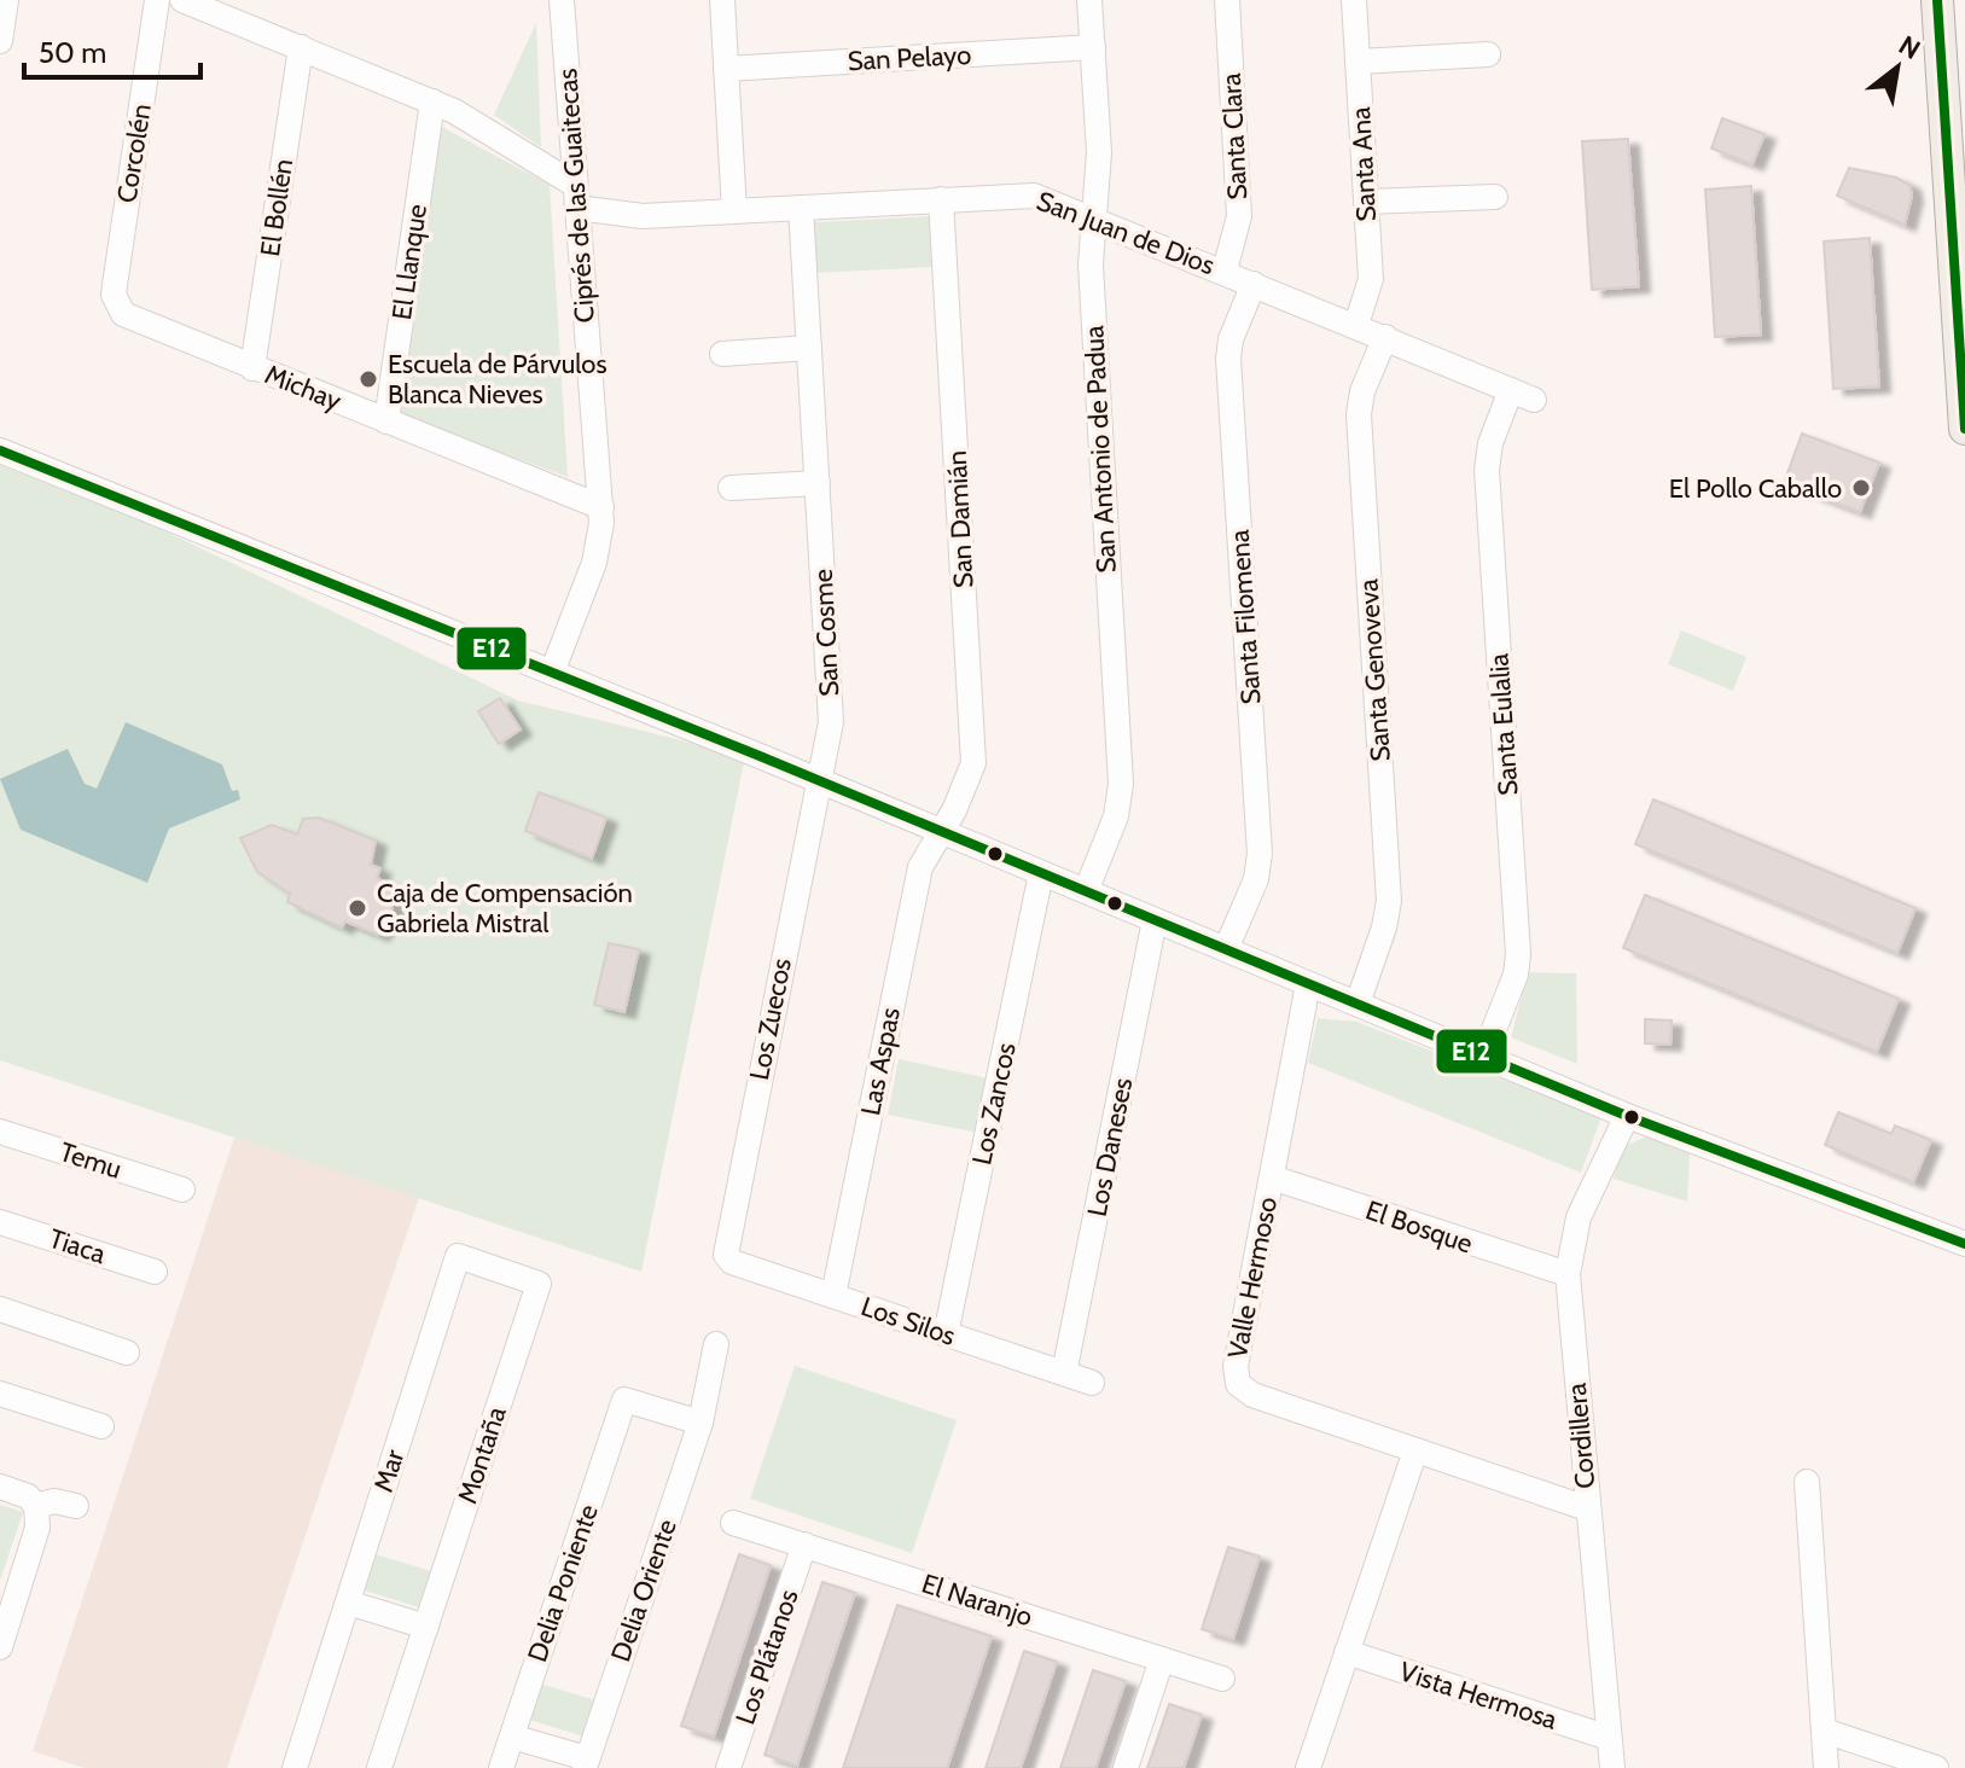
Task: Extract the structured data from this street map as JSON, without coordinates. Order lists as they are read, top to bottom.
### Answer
{
  "streets": {
    "street": [
      "San Pelayo",
      "Santa Clara",
      "Corcolén",
      "Santa Ana",
      "Ciprés de las Guaitecas",
      "El Bollén",
      "San Juan de Dios",
      "El Llanque",
      "Michay",
      "San Antonio de Padua",
      "San Damián",
      "Santa Filomena",
      "San Cosme",
      "Santa Genoveva",
      "Santa Eulalia",
      "Los Zuecos",
      "Las Aspas",
      "Los Zancos",
      "Los Daneses",
      "Temu",
      "El Bosque",
      "Tiaca",
      "Valle Hermoso",
      "Los Silos",
      "Cordillera",
      "Montaña",
      "Mar",
      "Delia Poniente",
      "Delia Oriente",
      "El Naranjo",
      "Los Plátanos",
      "Vista Hermosa"
    ]
  },
  "crossings": [
    ["San Pelayo", "San Antonio de Padua"],
    ["Santa Clara", "San Juan de Dios"],
    ["Corcolén", "Michay"],
    ["Santa Ana", "San Juan de Dios"],
    ["Ciprés de las Guaitecas", "San Juan de Dios"],
    ["Ciprés de las Guaitecas", "Michay"],
    ["El Bollén", "San Juan de Dios"],
    ["El Bollén", "Michay"],
    ["San Juan de Dios", "El Llanque"],
    ["San Juan de Dios", "San Antonio de Padua"],
    ["San Juan de Dios", "San Damián"],
    ["San Juan de Dios", "Santa Filomena"],
    ["San Juan de Dios", "San Cosme"],
    ["San Juan de Dios", "Santa Genoveva"],
    ["San Juan de Dios", "Santa Eulalia"],
    ["El Llanque", "Michay"],
    ["San Damián", "Las Aspas"],
    ["San Cosme", "Los Zuecos"],
    ["Los Zuecos", "Los Silos"],
    ["Las Aspas", "Los Silos"],
    ["Los Zancos", "Los Silos"],
    ["Los Daneses", "Los Silos"],
    ["El Bosque", "Valle Hermoso"],
    ["El Bosque", "Cordillera"],
    ["Valle Hermoso", "Cordillera"],
    ["Cordillera", "Vista Hermosa"],
    ["Montaña", "Mar"],
    ["Delia Poniente", "Delia Oriente"],
    ["El Naranjo", "Los Plátanos"]
  ],
  "places": ["Escuela de Párvulos Blanca Nieves", "El Pollo Caballo", "Caja de Compensación Gabriela Mistral"],
  "lines": ["transit line E12"],
  "scale_bar": "50 m",
  "north": "top right"
}
